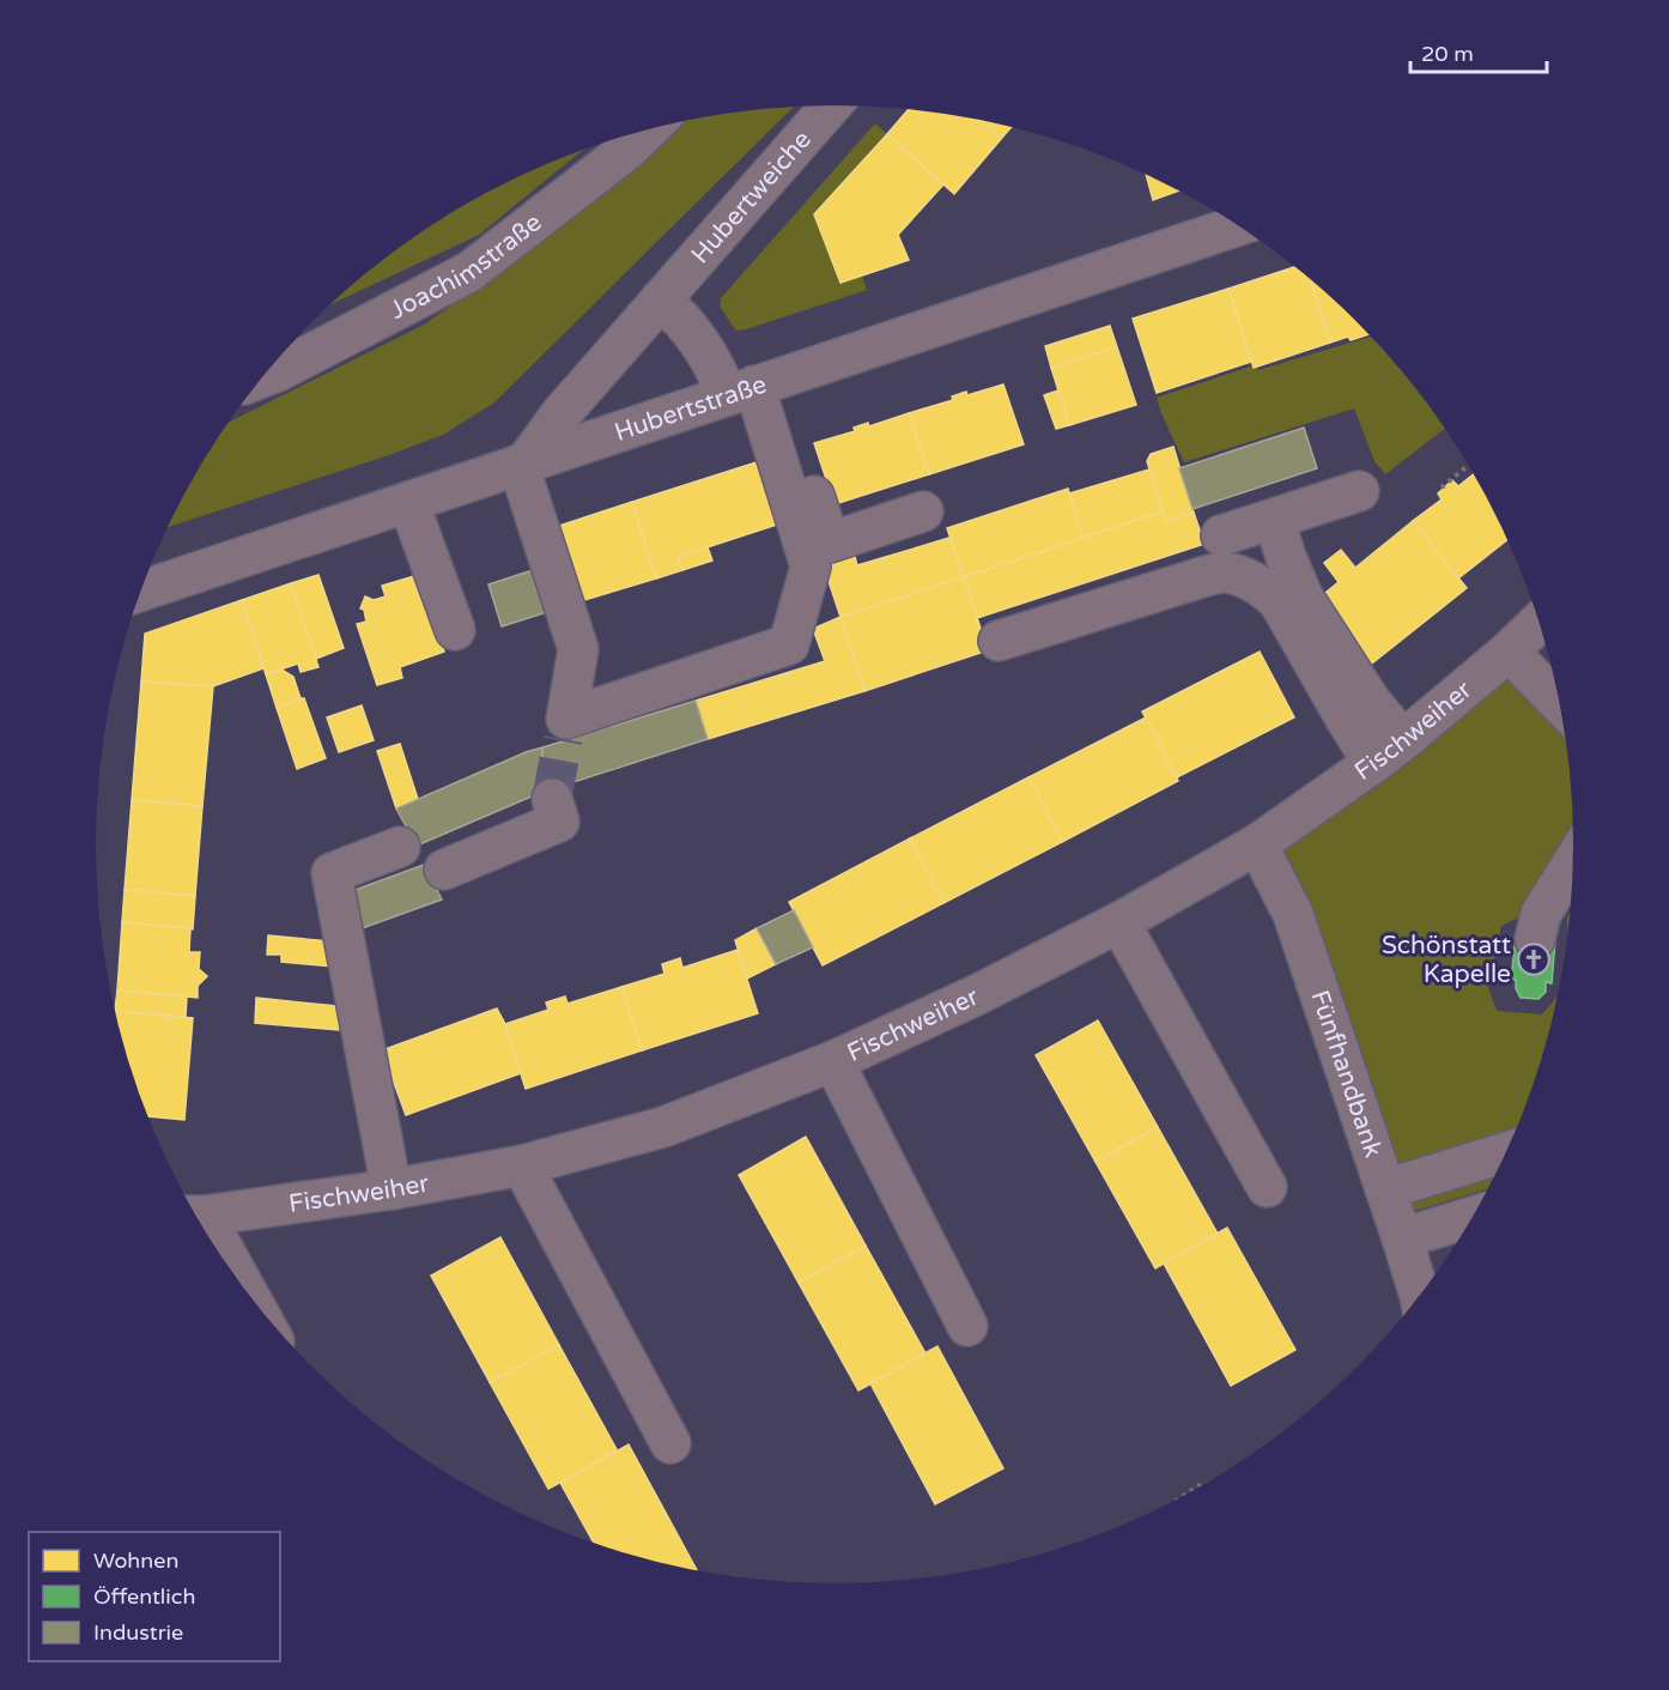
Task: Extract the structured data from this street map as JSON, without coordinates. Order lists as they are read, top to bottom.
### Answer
{
  "streets": {
    "street": [
      "Hubertweiche",
      "Joachimstraße",
      "Hubertstraße",
      "Fischweiher",
      "Fünfhandbank"
    ]
  },
  "crossings": [
    ["Hubertweiche", "Hubertstraße"],
    ["Fischweiher", "Fünfhandbank"]
  ],
  "places": {
    "church": ["Schönstatt Kapelle"]
  },
  "legend": ["Wohnen", "Öffentlich", "Industrie"],
  "scale_bar": "20 m"
}
